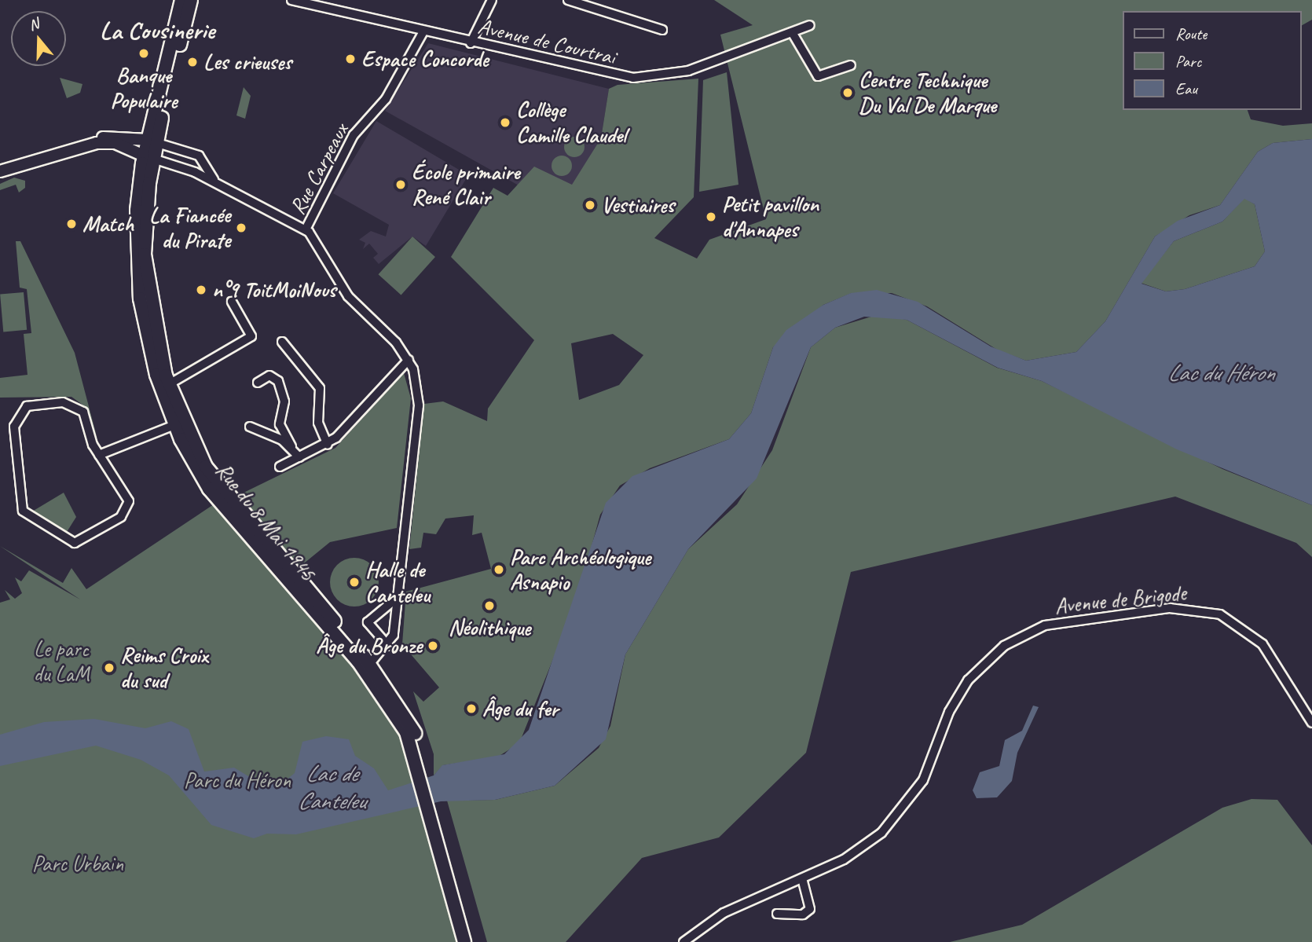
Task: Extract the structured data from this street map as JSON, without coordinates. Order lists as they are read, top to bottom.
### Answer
{
  "streets": {
    "main road": ["Rue du 8 Mai 1945"],
    "street": ["Avenue de Courtrai", "Rue Carpeaux", "Avenue de Brigode"]
  },
  "crossings": [
    ["Avenue de Courtrai", "Rue Carpeaux"]
  ],
  "districts": ["La Cousinerie"],
  "water": ["Lac du Héron", "Lac de Canteleu"],
  "parks": ["Le parc du LaM", "Parc du Héron", "Parc Urbain"],
  "places": [
    "Banque Populaire",
    "Espace Concorde",
    "Les crieuses",
    "Centre Technique Du Val De Marque",
    "Collège Camille Claudel",
    "École primaire René Clair",
    "Vestiaires",
    "Petit pavillon d'Annapes",
    "Match",
    "La Fiancée du Pirate",
    "n°9 ToitMoiNous",
    "Parc Archéologique Asnapio",
    "Halle de Canteleu",
    "Néolithique",
    "Âge du Bronze",
    "Reims Croix du sud",
    "Âge du fer"
  ],
  "legend": ["Route", "Parc", "Eau"],
  "north": "top"
}
